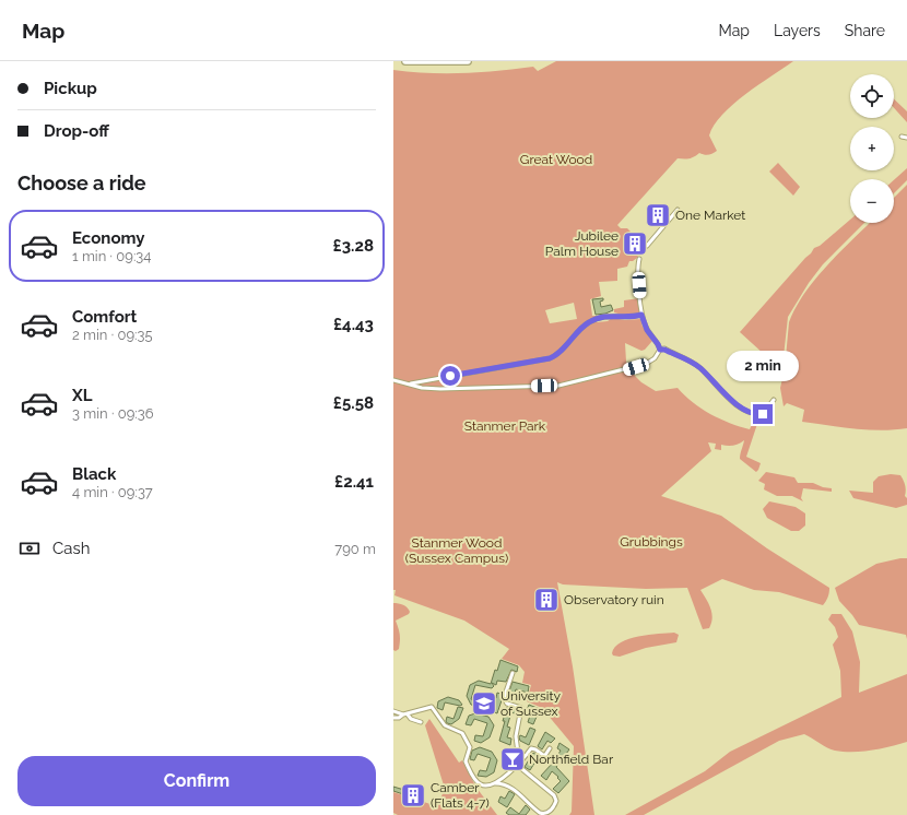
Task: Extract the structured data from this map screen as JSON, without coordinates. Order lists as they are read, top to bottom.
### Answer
{
  "parks": [
    "Great Wood",
    "Stanmer Park",
    "Grubbings",
    "Stanmer Wood (Sussex Campus)"
  ],
  "places": {
    "building": [
      "One Market",
      "Jubilee Palm House",
      "Observatory ruin",
      "Camber (Flats 4-7)"
    ],
    "school or university": ["University of Sussex"],
    "bar": ["Northfield Bar"]
  },
  "page": {
    "header": "Map",
    "nav": ["Map", "Layers", "Share"],
    "banner": ["Pickup", "Drop-off"],
    "map_buttons": ["+", "−"],
    "heading": "Choose a ride",
    "list": [
      {
        "name": "Economy",
        "note": "1 min · 09:34",
        "value": "£3.28"
      },
      {
        "name": "Comfort",
        "note": "2 min · 09:35",
        "value": "£4.43"
      },
      {
        "name": "XL",
        "note": "3 min · 09:36",
        "value": "£5.58"
      },
      {
        "name": "Black",
        "note": "4 min · 09:37",
        "value": "£2.41"
      }
    ],
    "bubble": "2 min",
    "pay": ["Cash", "790 m"],
    "buttons": "Confirm"
  }
}
